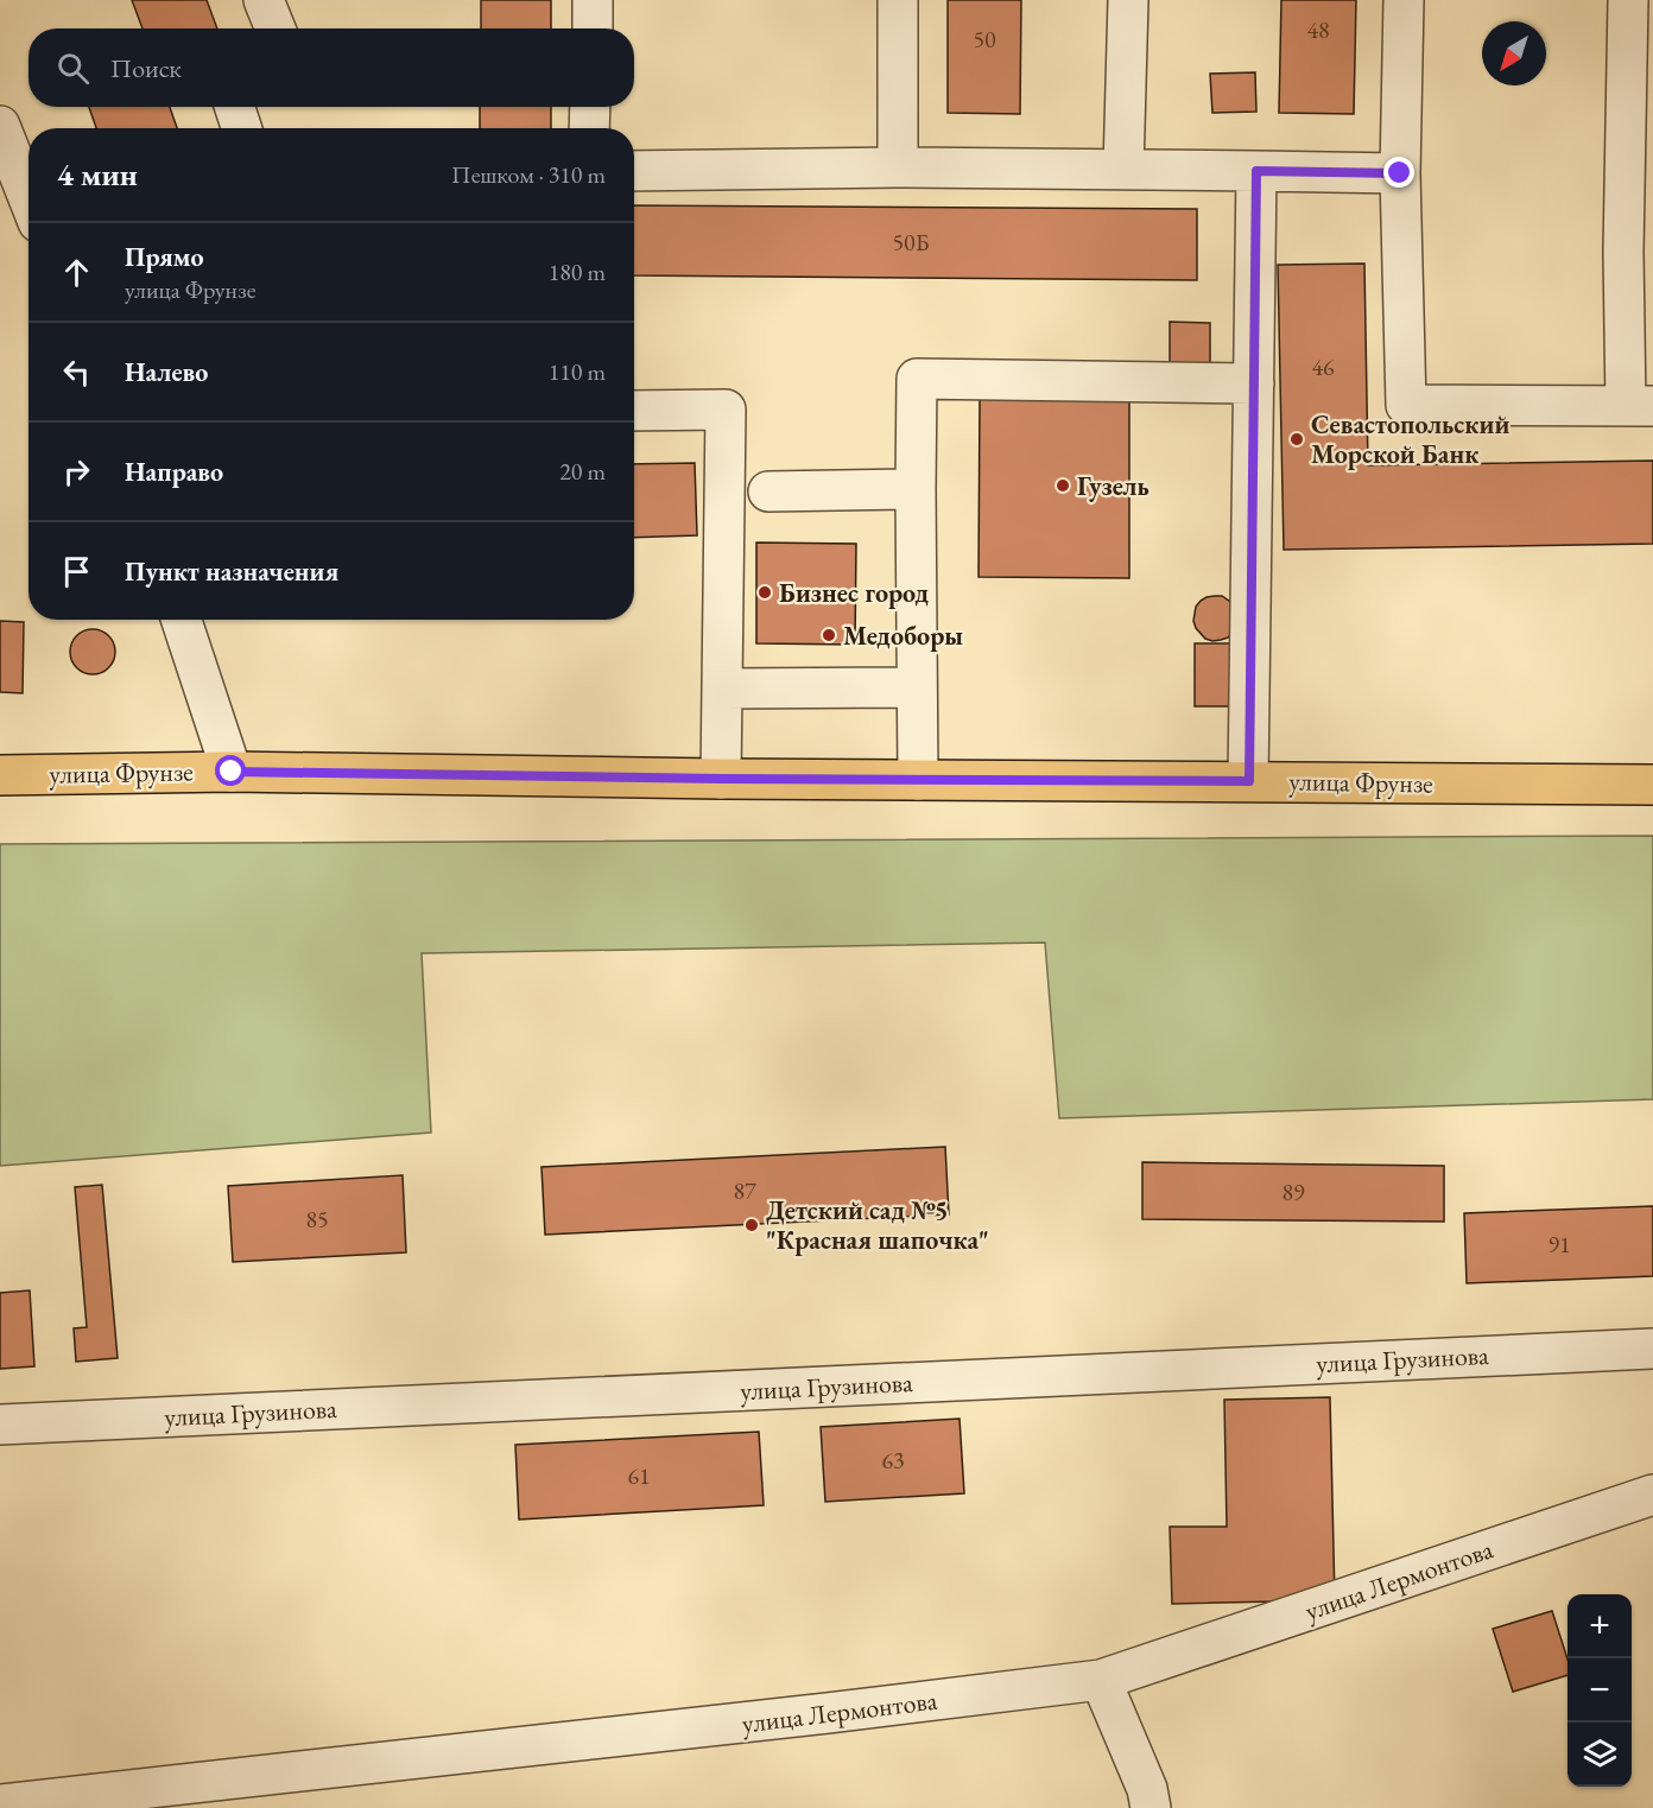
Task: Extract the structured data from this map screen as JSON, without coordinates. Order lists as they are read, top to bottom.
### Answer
{
  "streets": {
    "main road": ["улица Фрунзе"],
    "street": ["улица Грузинова", "улица Лермонтова"]
  },
  "places": [
    "Севастопольский Морской Банк",
    "Гузель",
    "Бизнес город",
    "Медоборы",
    "Детский сад №5 \"Красная шапочка\""
  ],
  "house_numbers": [
    "48",
    "50",
    "50Б",
    "46",
    "87",
    "89",
    "85",
    "91",
    "63",
    "61"
  ],
  "north": "bottom left",
  "page": {
    "search": "Поиск",
    "heading": ["4 мин", "Пешком · 310 m"],
    "list": [
      ["Прямо", "улица Фрунзе", "180 m"],
      ["Налево", "110 m"],
      ["Направо", "20 m"],
      "Пункт назначения"
    ],
    "map_buttons": ["+", "−"]
  }
}
